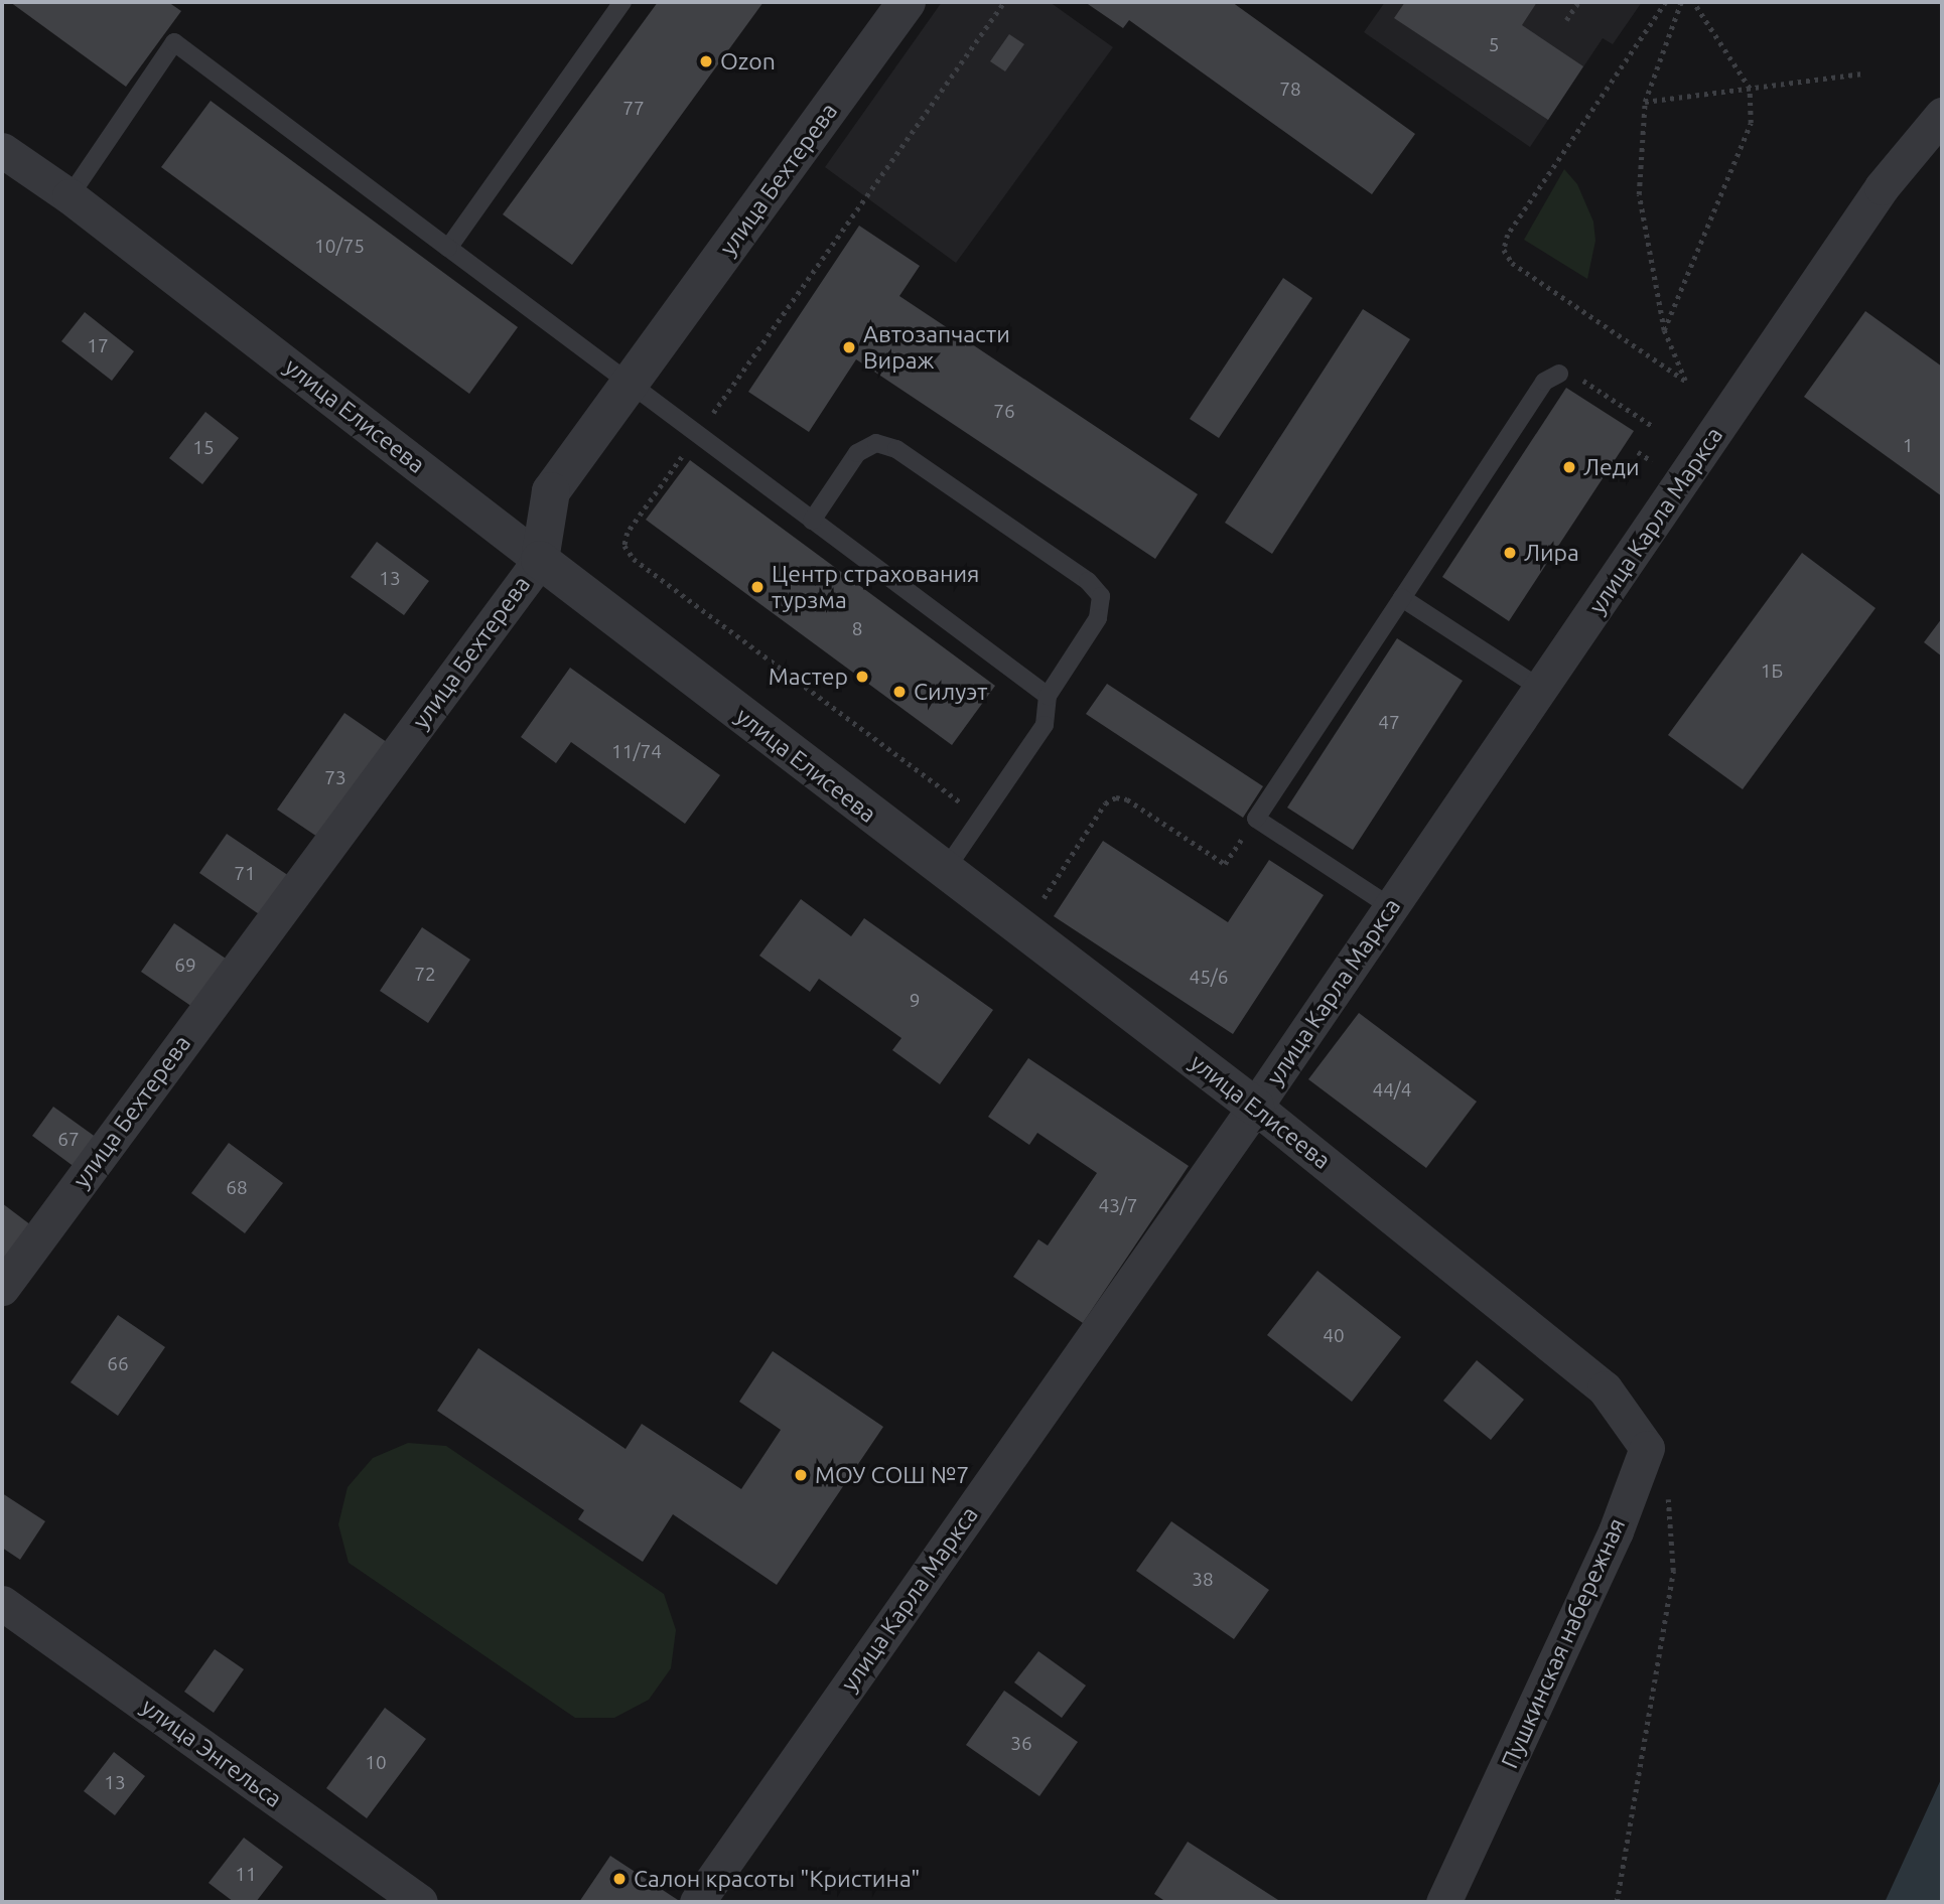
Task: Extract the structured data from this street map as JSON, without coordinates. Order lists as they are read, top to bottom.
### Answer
{
  "streets": {
    "street": [
      "улица Бехтерева",
      "улица Елисеева",
      "улица Карла Маркса",
      "Пушкинская набережная",
      "улица Энгельса"
    ]
  },
  "crossings": [
    ["улица Бехтерева", "улица Елисеева"],
    ["улица Елисеева", "улица Карла Маркса"],
    ["улица Елисеева", "Пушкинская набережная"]
  ],
  "places": [
    "Ozon",
    "Автозапчасти Вираж",
    "Леди",
    "Лира",
    "Центр страхования турзма",
    "Мастер",
    "Силуэт",
    "МОУ СОШ №7",
    "Салон красоты \"Кристина\""
  ],
  "house_numbers": [
    "5",
    "78",
    "77",
    "10/75",
    "17",
    "76",
    "1",
    "15",
    "13",
    "8",
    "1Б",
    "47",
    "11/74",
    "73",
    "71",
    "69",
    "72",
    "45/6",
    "9",
    "44/4",
    "67",
    "68",
    "43/7",
    "40",
    "66",
    "38",
    "36",
    "10",
    "13",
    "11"
  ]
}
